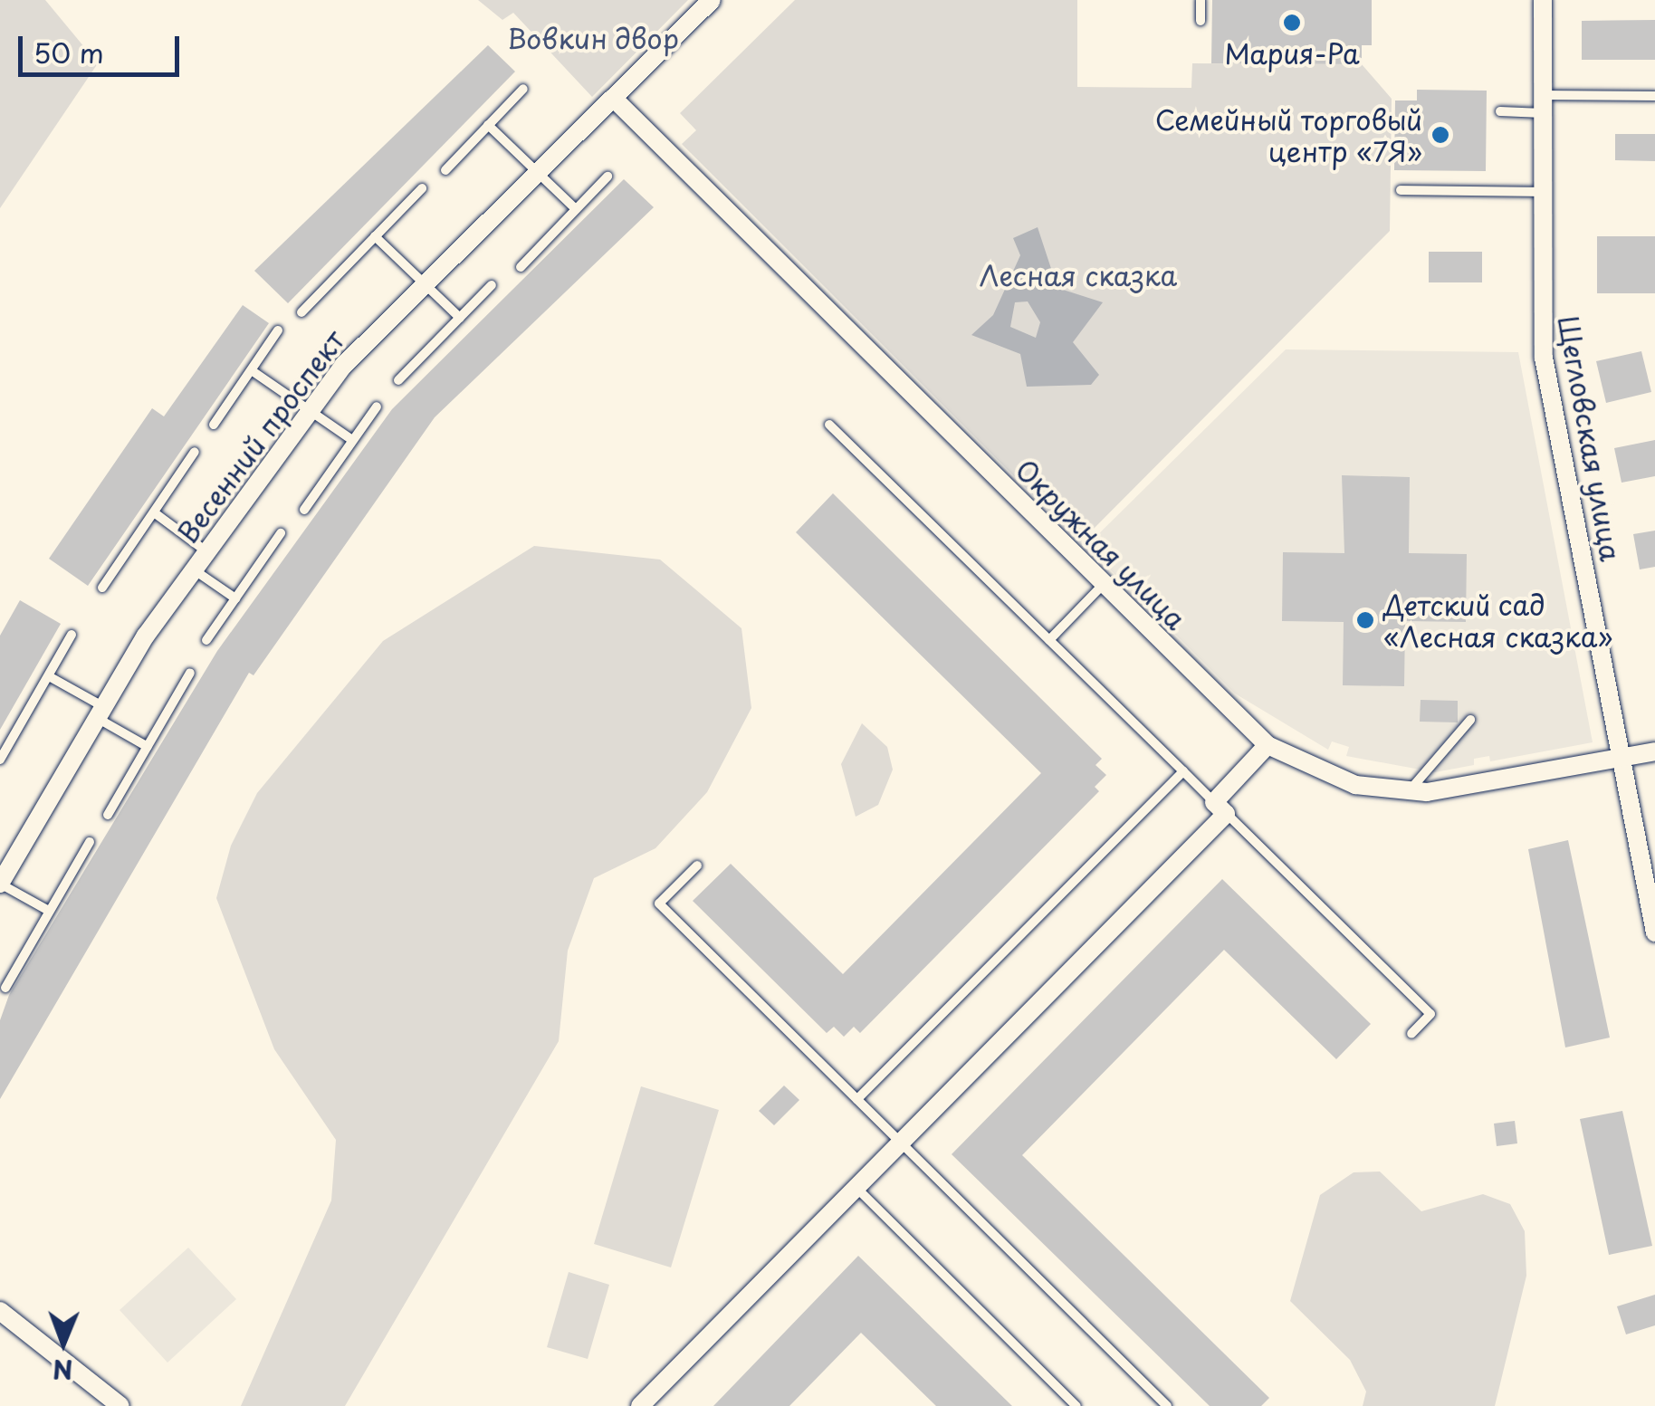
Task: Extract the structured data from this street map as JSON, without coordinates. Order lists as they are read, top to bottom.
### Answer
{
  "streets": {
    "street": ["Весенний проспект", "Щегловская улица", "Окружная улица"]
  },
  "crossings": [
    ["Весенний проспект", "Окружная улица"],
    ["Щегловская улица", "Окружная улица"]
  ],
  "parks": ["Вовкин двор", "Лесная сказка"],
  "places": ["Мария-Ра", "Семейный торговый центр «7Я»", "Детский сад «Лесная сказка»"],
  "scale_bar": "50 m",
  "north": "bottom"
}
